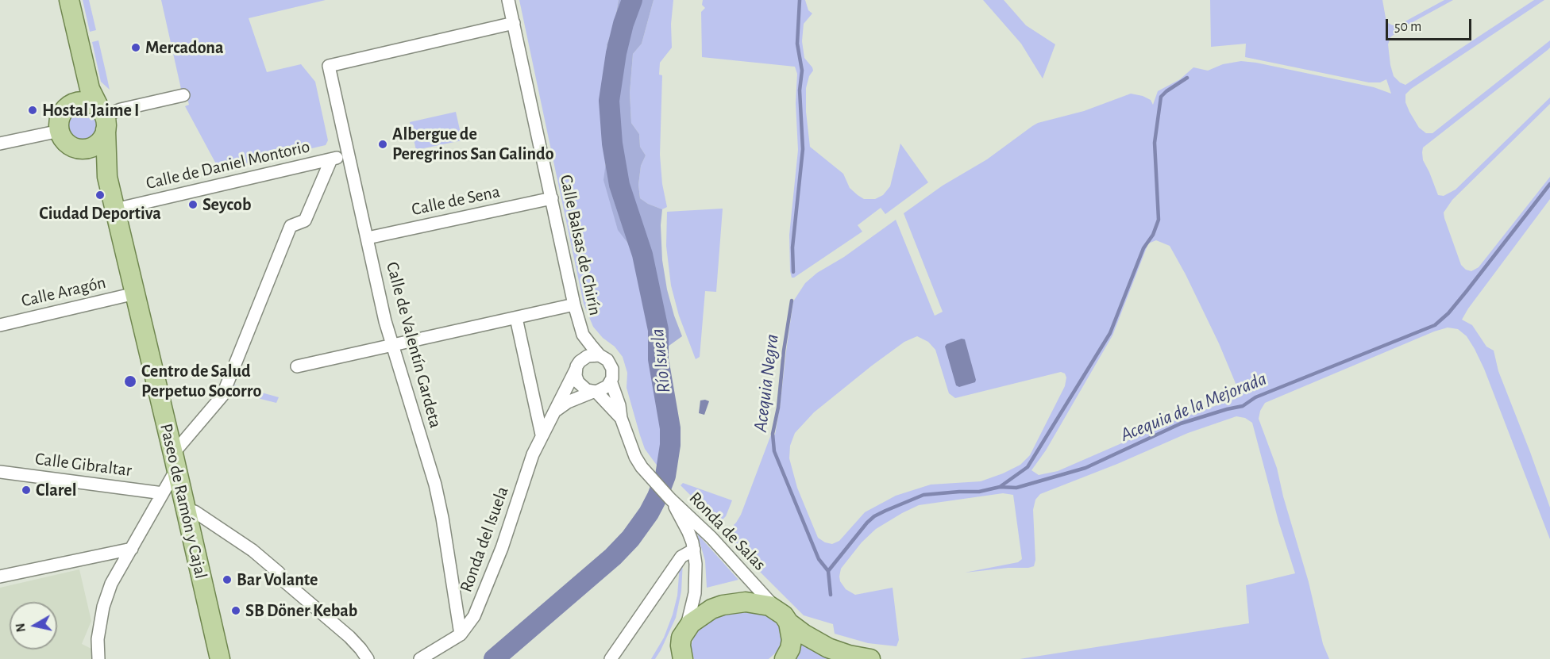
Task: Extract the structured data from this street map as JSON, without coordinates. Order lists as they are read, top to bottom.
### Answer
{
  "streets": {
    "main road": ["Paseo de Ramón y Cajal"],
    "street": [
      "Calle de Daniel Montorio",
      "Calle de Sena",
      "Calle Balsas de Chirín",
      "Calle Aragón",
      "Calle de Valentín Gardeta",
      "Calle Gibraltar",
      "Ronda de Salas",
      "Ronda del Isuela"
    ]
  },
  "crossings": [
    ["Calle de Daniel Montorio", "Calle de Valentín Gardeta"],
    ["Calle de Daniel Montorio", "Paseo de Ramón y Cajal"],
    ["Calle de Sena", "Calle Balsas de Chirín"],
    ["Calle de Sena", "Calle de Valentín Gardeta"],
    ["Calle Balsas de Chirín", "Calle de Valentín Gardeta"],
    ["Calle Balsas de Chirín", "Ronda del Isuela"],
    ["Calle Aragón", "Paseo de Ramón y Cajal"],
    ["Calle de Valentín Gardeta", "Ronda del Isuela"]
  ],
  "water": ["Río Isuela", "Acequia Negra", "Acequia de la Mejorada"],
  "places": [
    "Mercadona",
    "Hostal Jaime I",
    "Albergue de Peregrinos San Galindo",
    "Ciudad Deportiva",
    "Seycob",
    "Centro de Salud Perpetuo Socorro",
    "Clarel",
    "Bar Volante",
    "SB Döner Kebab"
  ],
  "scale_bar": "50 m",
  "north": "left"
}
